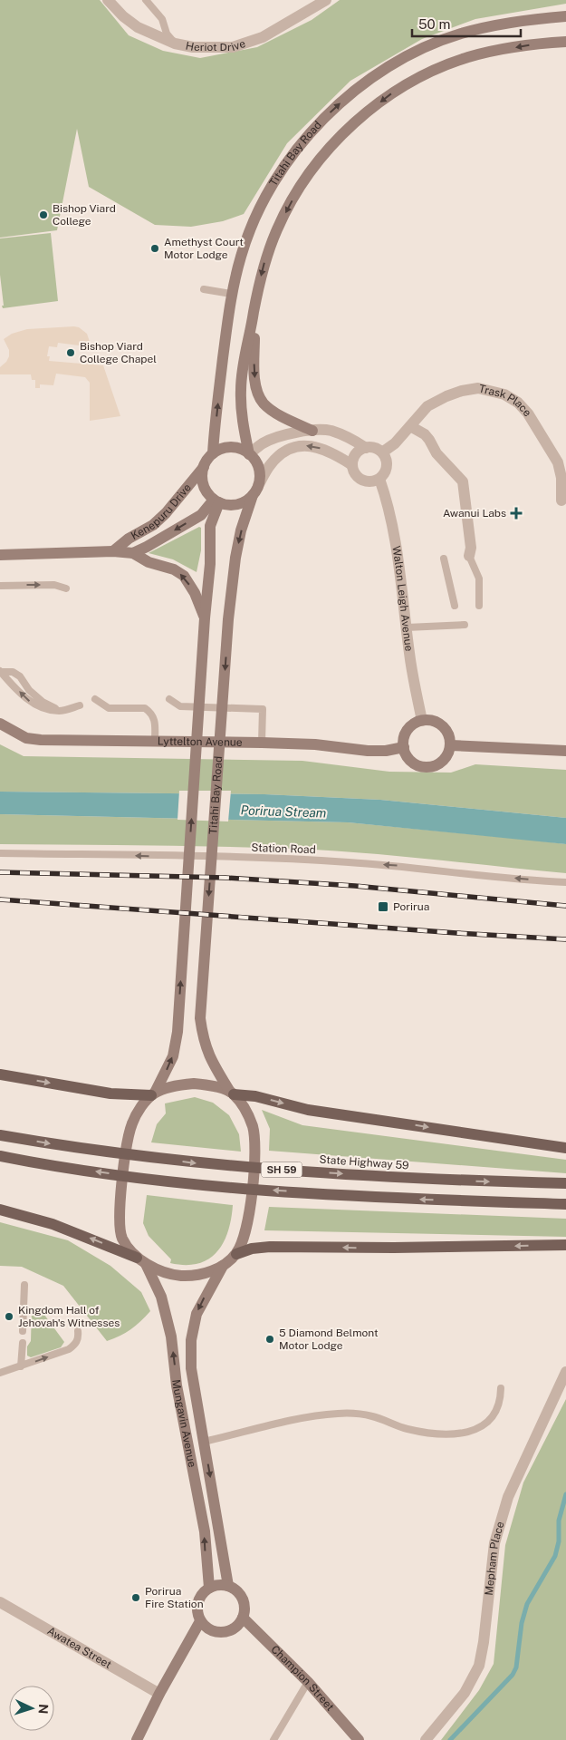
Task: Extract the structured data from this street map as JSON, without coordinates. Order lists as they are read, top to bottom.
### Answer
{
  "streets": {
    "main road": [
      "Titahi Bay Road",
      "Kenepuru Drive",
      "Lyttelton Avenue",
      "State Highway 59",
      "SH 59",
      "Mungavin Avenue",
      "Champion Street"
    ],
    "street": [
      "Heriot Drive",
      "Trask Place",
      "Walton Leigh Avenue",
      "Mepham Place",
      "Awatea Street"
    ],
    "lane": ["Station Road"]
  },
  "crossings": [
    ["Titahi Bay Road", "Kenepuru Drive"],
    ["Titahi Bay Road", "Mungavin Avenue"],
    ["Trask Place", "Walton Leigh Avenue"],
    ["Walton Leigh Avenue", "Lyttelton Avenue"],
    ["Mungavin Avenue", "Champion Street"]
  ],
  "one_way": ["Station Road"],
  "water": ["Porirua Stream"],
  "places": {
    "other": [
      "Bishop Viard College",
      "Amethyst Court Motor Lodge",
      "Bishop Viard College Chapel",
      "Kingdom Hall of Jehovah's Witnesses",
      "5 Diamond Belmont Motor Lodge",
      "Porirua Fire Station"
    ],
    "health": ["Awanui Labs"],
    "transit": ["Porirua"]
  },
  "scale_bar": "50 m",
  "north": "right"
}
